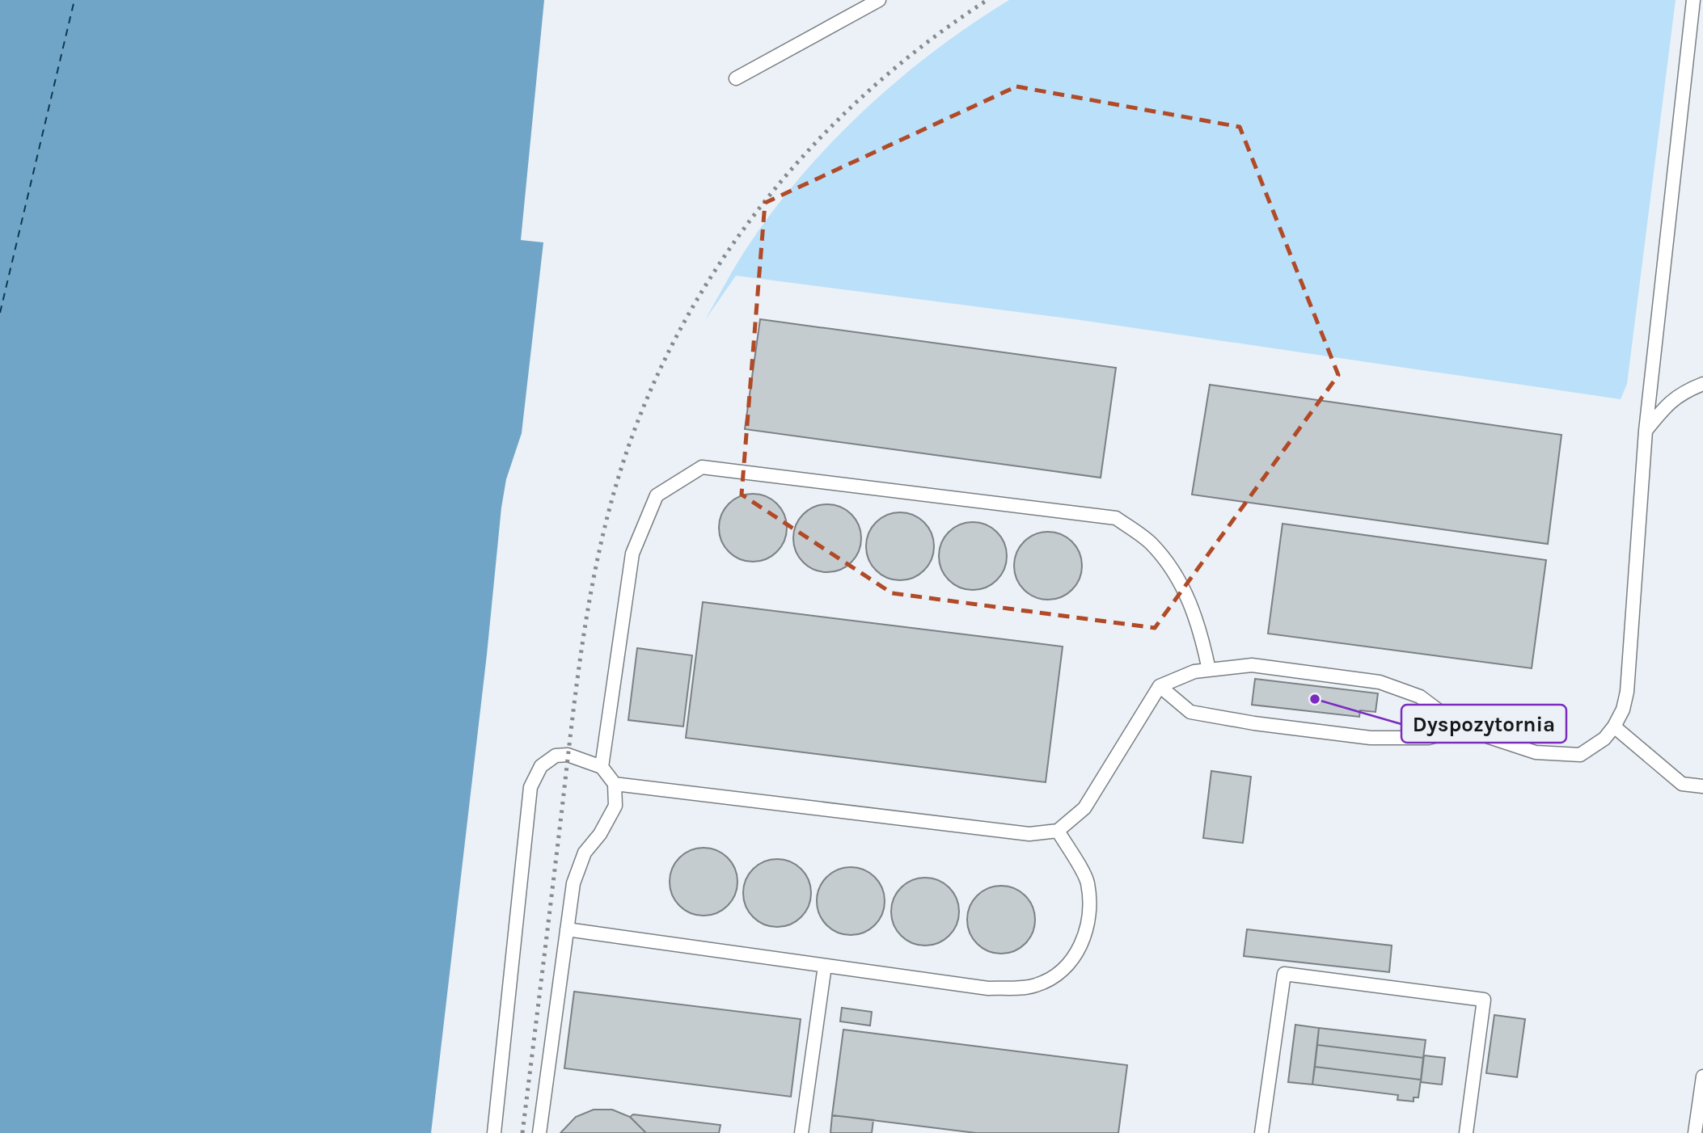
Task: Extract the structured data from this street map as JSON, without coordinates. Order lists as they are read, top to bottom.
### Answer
{
  "places": ["Dyspozytornia"]
}
